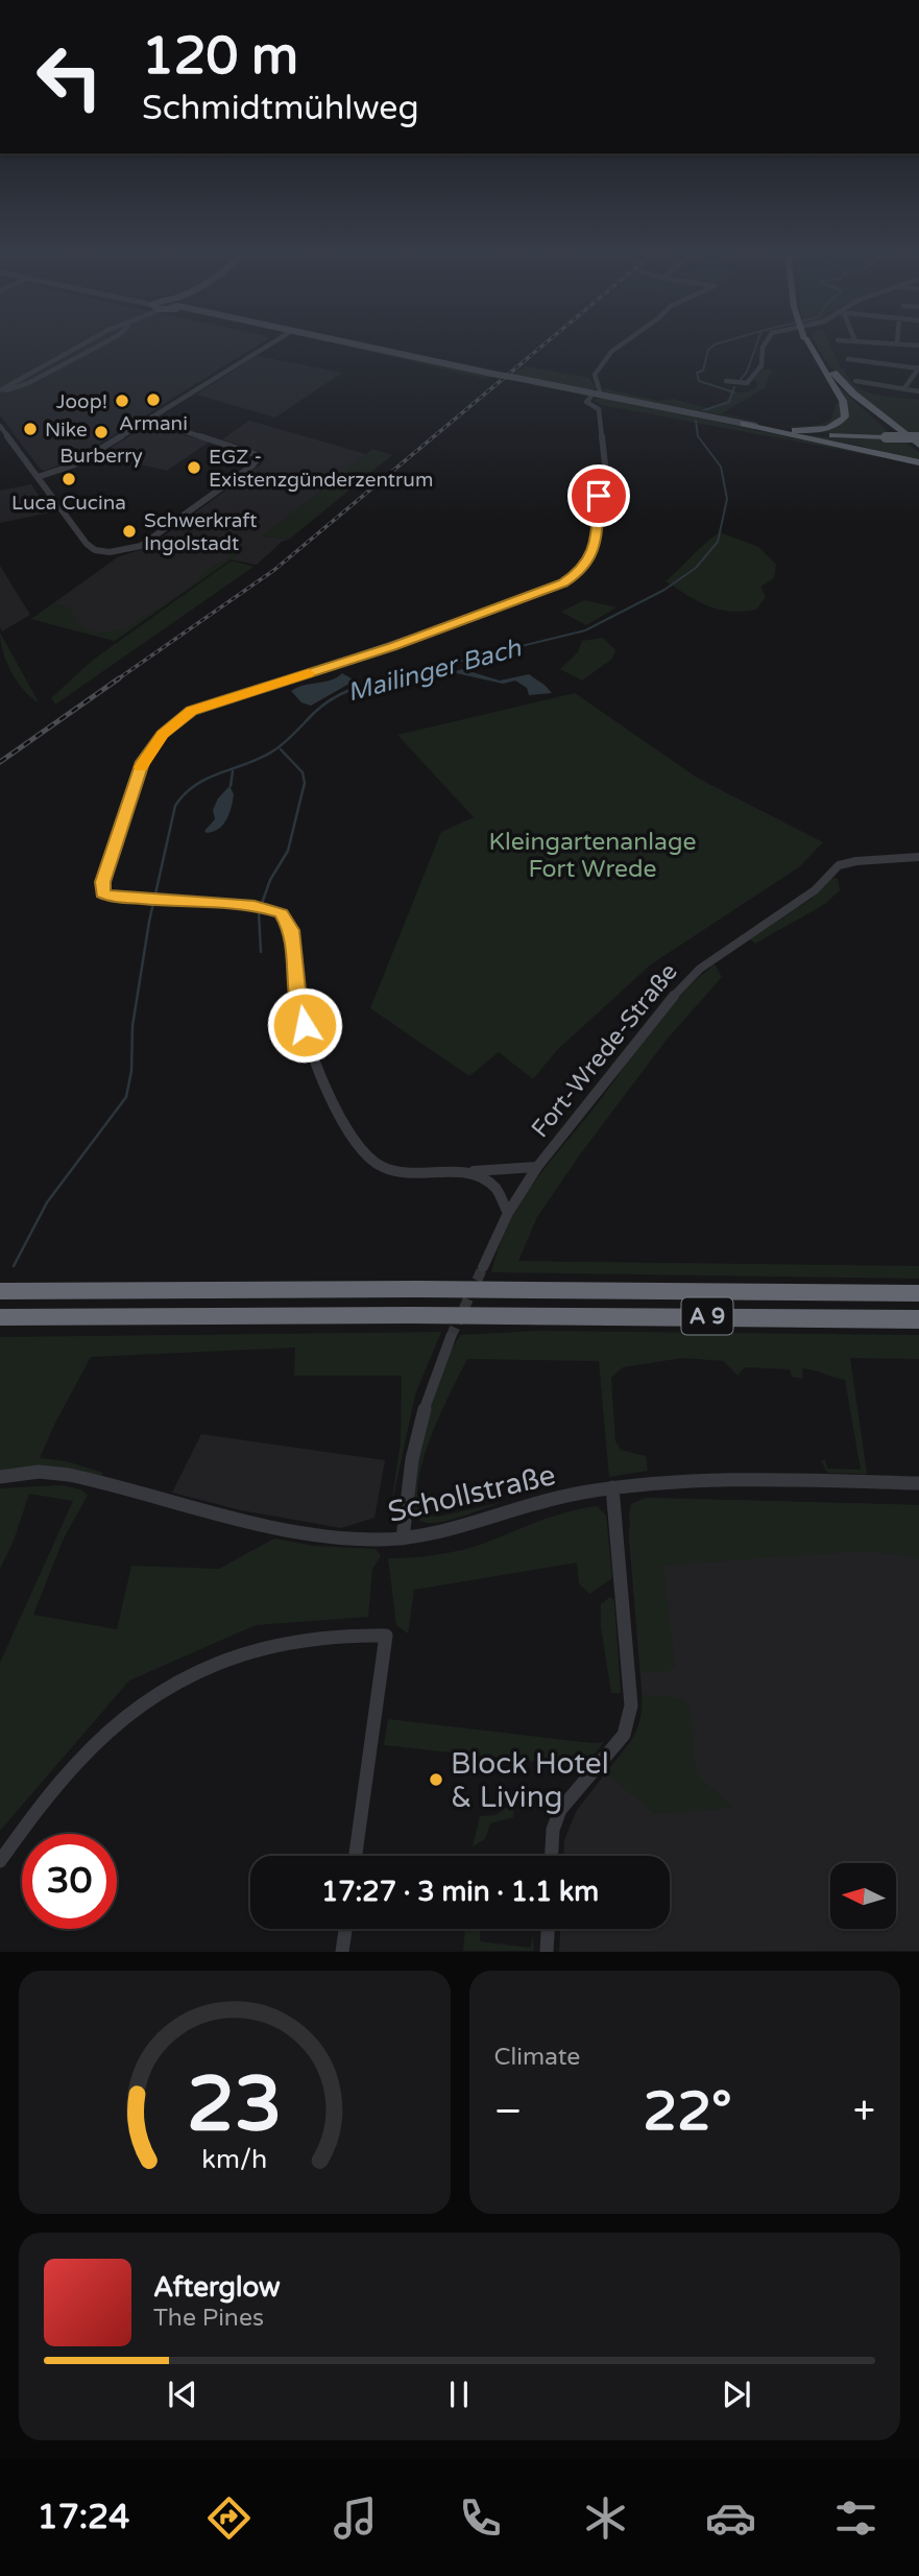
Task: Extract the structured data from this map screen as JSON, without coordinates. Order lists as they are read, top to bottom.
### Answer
{
  "streets": {
    "highway": ["A 9"],
    "street": ["Fort-Wrede-Straße", "Schollstraße"]
  },
  "water": ["Mailinger Bach"],
  "parks": ["Kleingartenanlage Fort Wrede"],
  "places": [
    "Armani",
    "Joop!",
    "Nike",
    "Burberry",
    "EGZ - Existenzgünderzentrum",
    "Luca Cucina",
    "Schwerkraft Ingolstadt",
    "Block Hotel & Living"
  ],
  "north": "left",
  "page": {
    "turn": ["120 m", "Schmidtmühlweg"],
    "limit": "30",
    "trip": "17:27 · 3 min · 1.1 km",
    "tile": "Climate",
    "heat": ["−", "22°", "+"],
    "song": ["Afterglow", "The Pines"],
    "tabs": "17:24",
    "gauge": ["23", "km/h"]
  }
}
